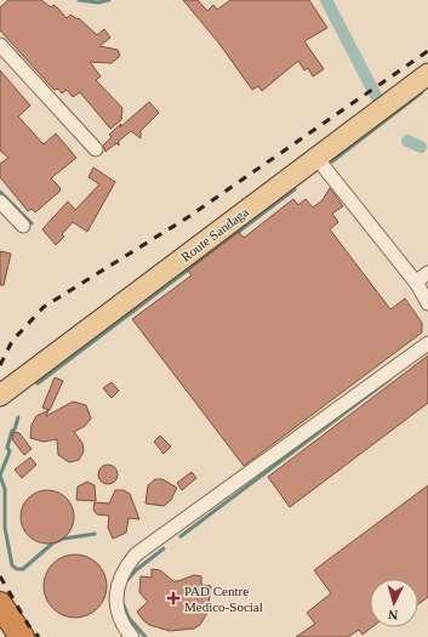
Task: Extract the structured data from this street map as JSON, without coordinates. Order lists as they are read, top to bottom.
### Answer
{
  "streets": {
    "main road": ["Route Sandaga"]
  },
  "places": {
    "health": ["PAD Centre Medico-Social"]
  },
  "north": "bottom"
}
